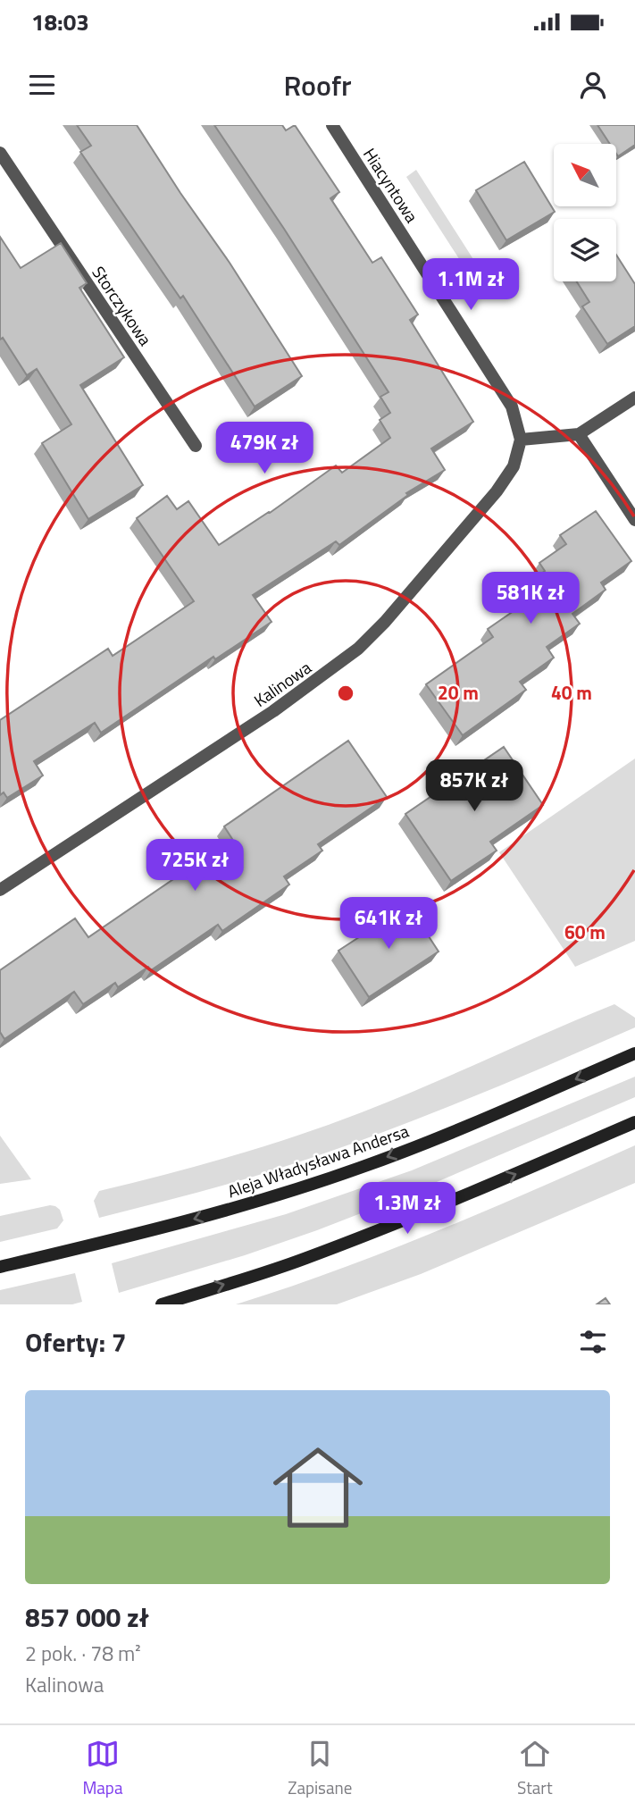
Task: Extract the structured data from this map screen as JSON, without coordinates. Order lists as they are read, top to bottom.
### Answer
{
  "streets": {
    "main road": ["Aleja Władysława Andersa"],
    "street": ["Hiacyntowa", "Storczykowa", "Kalinowa"]
  },
  "crossings": [
    ["Hiacyntowa", "Kalinowa"]
  ],
  "north": "top left",
  "page": {
    "status": "18:03",
    "header": "Roofr",
    "price": [
      "1.1M zł",
      "479K zł",
      "581K zł",
      "857K zł",
      "725K zł",
      "641K zł",
      "1.3M zł"
    ],
    "heading": "Oferty: 7",
    "list": [
      {
        "name": "857 000 zł",
        "note": "2 pok. · 78 m² · Kalinowa"
      }
    ],
    "tabs": ["Mapa", "Zapisane", "Start"]
  },
  "rings": ["20 m", "40 m", "60 m"]
}
